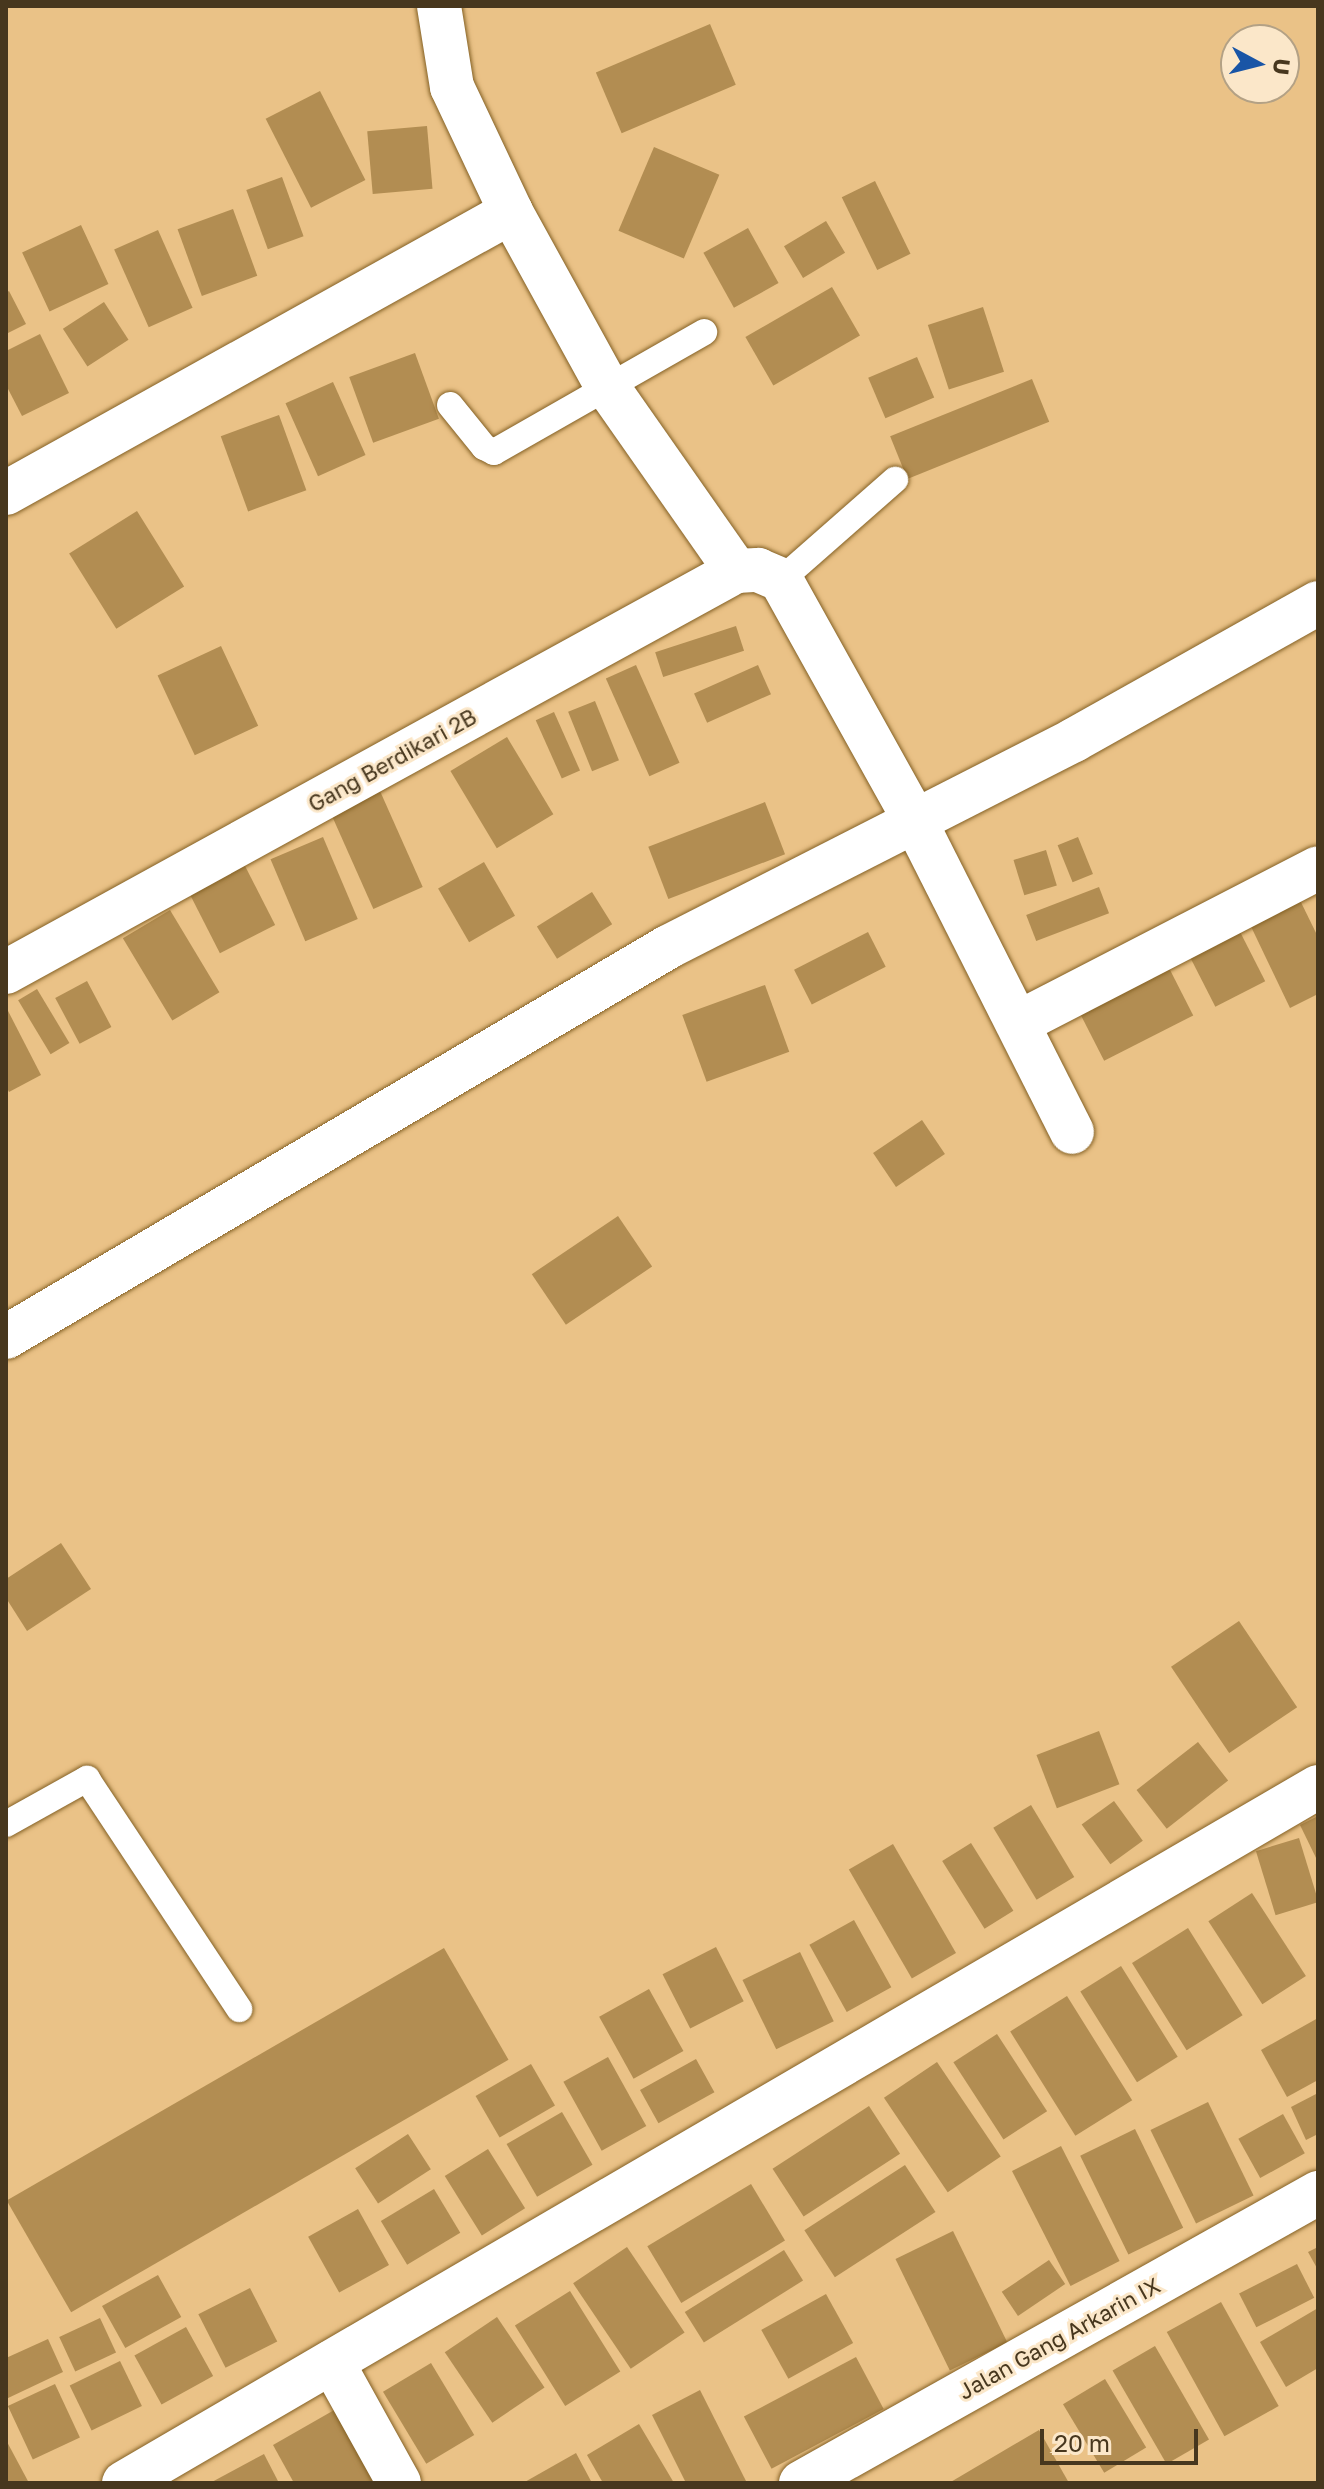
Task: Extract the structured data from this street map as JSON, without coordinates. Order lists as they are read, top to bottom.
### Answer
{
  "streets": {
    "street": ["Gang Berdikari 2B", "Jalan Gang Arkarin IX"]
  },
  "scale_bar": "20 m",
  "north": "right"
}
